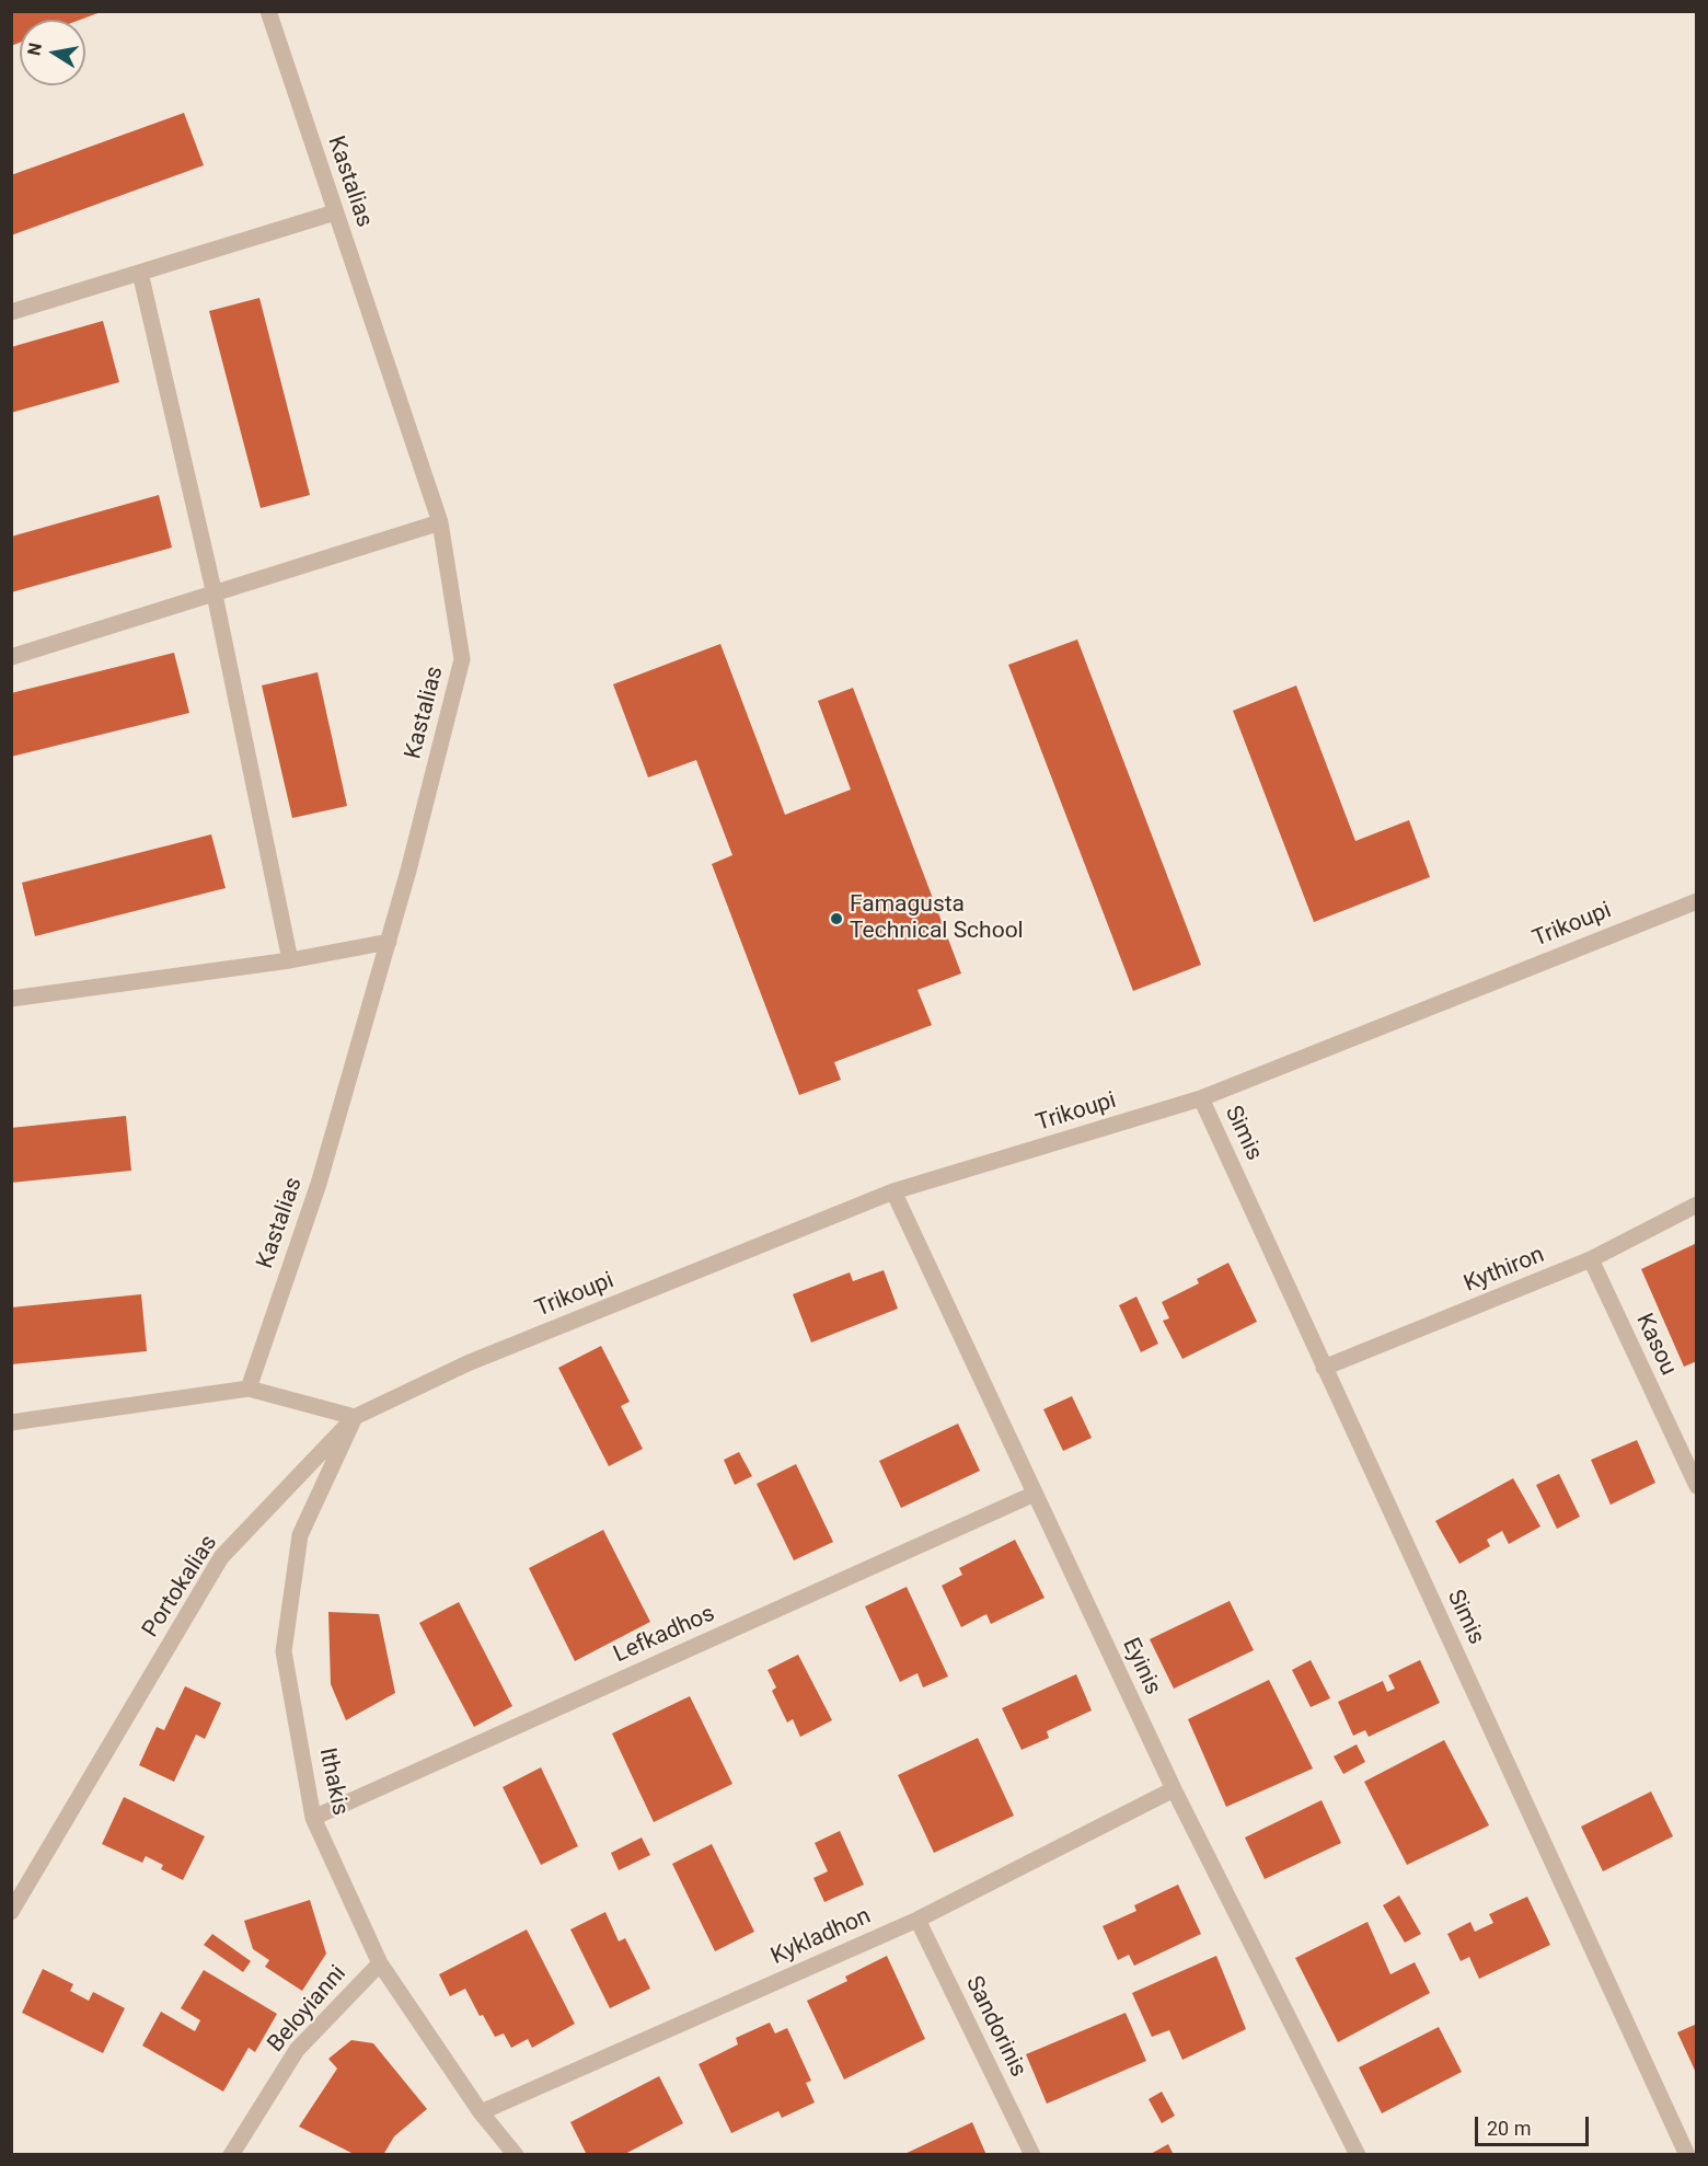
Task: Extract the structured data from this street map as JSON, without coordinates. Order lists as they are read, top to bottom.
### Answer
{
  "streets": {
    "street": [
      "Kastalias",
      "Trikoupi",
      "Simis",
      "Kythiron",
      "Kasou",
      "Portokalias",
      "Lefkadhos",
      "Eyinis",
      "Ithakis",
      "Kykladhon",
      "Beloyianni",
      "Sandorinis"
    ]
  },
  "crossings": [
    ["Trikoupi", "Simis"],
    ["Trikoupi", "Portokalias"],
    ["Trikoupi", "Eyinis"],
    ["Simis", "Kythiron"],
    ["Kythiron", "Kasou"],
    ["Portokalias", "Ithakis"],
    ["Lefkadhos", "Eyinis"],
    ["Lefkadhos", "Ithakis"],
    ["Eyinis", "Kykladhon"],
    ["Ithakis", "Kykladhon"],
    ["Ithakis", "Beloyianni"],
    ["Kykladhon", "Sandorinis"]
  ],
  "places": ["Famagusta Technical School"],
  "scale_bar": "20 m",
  "north": "left"
}
